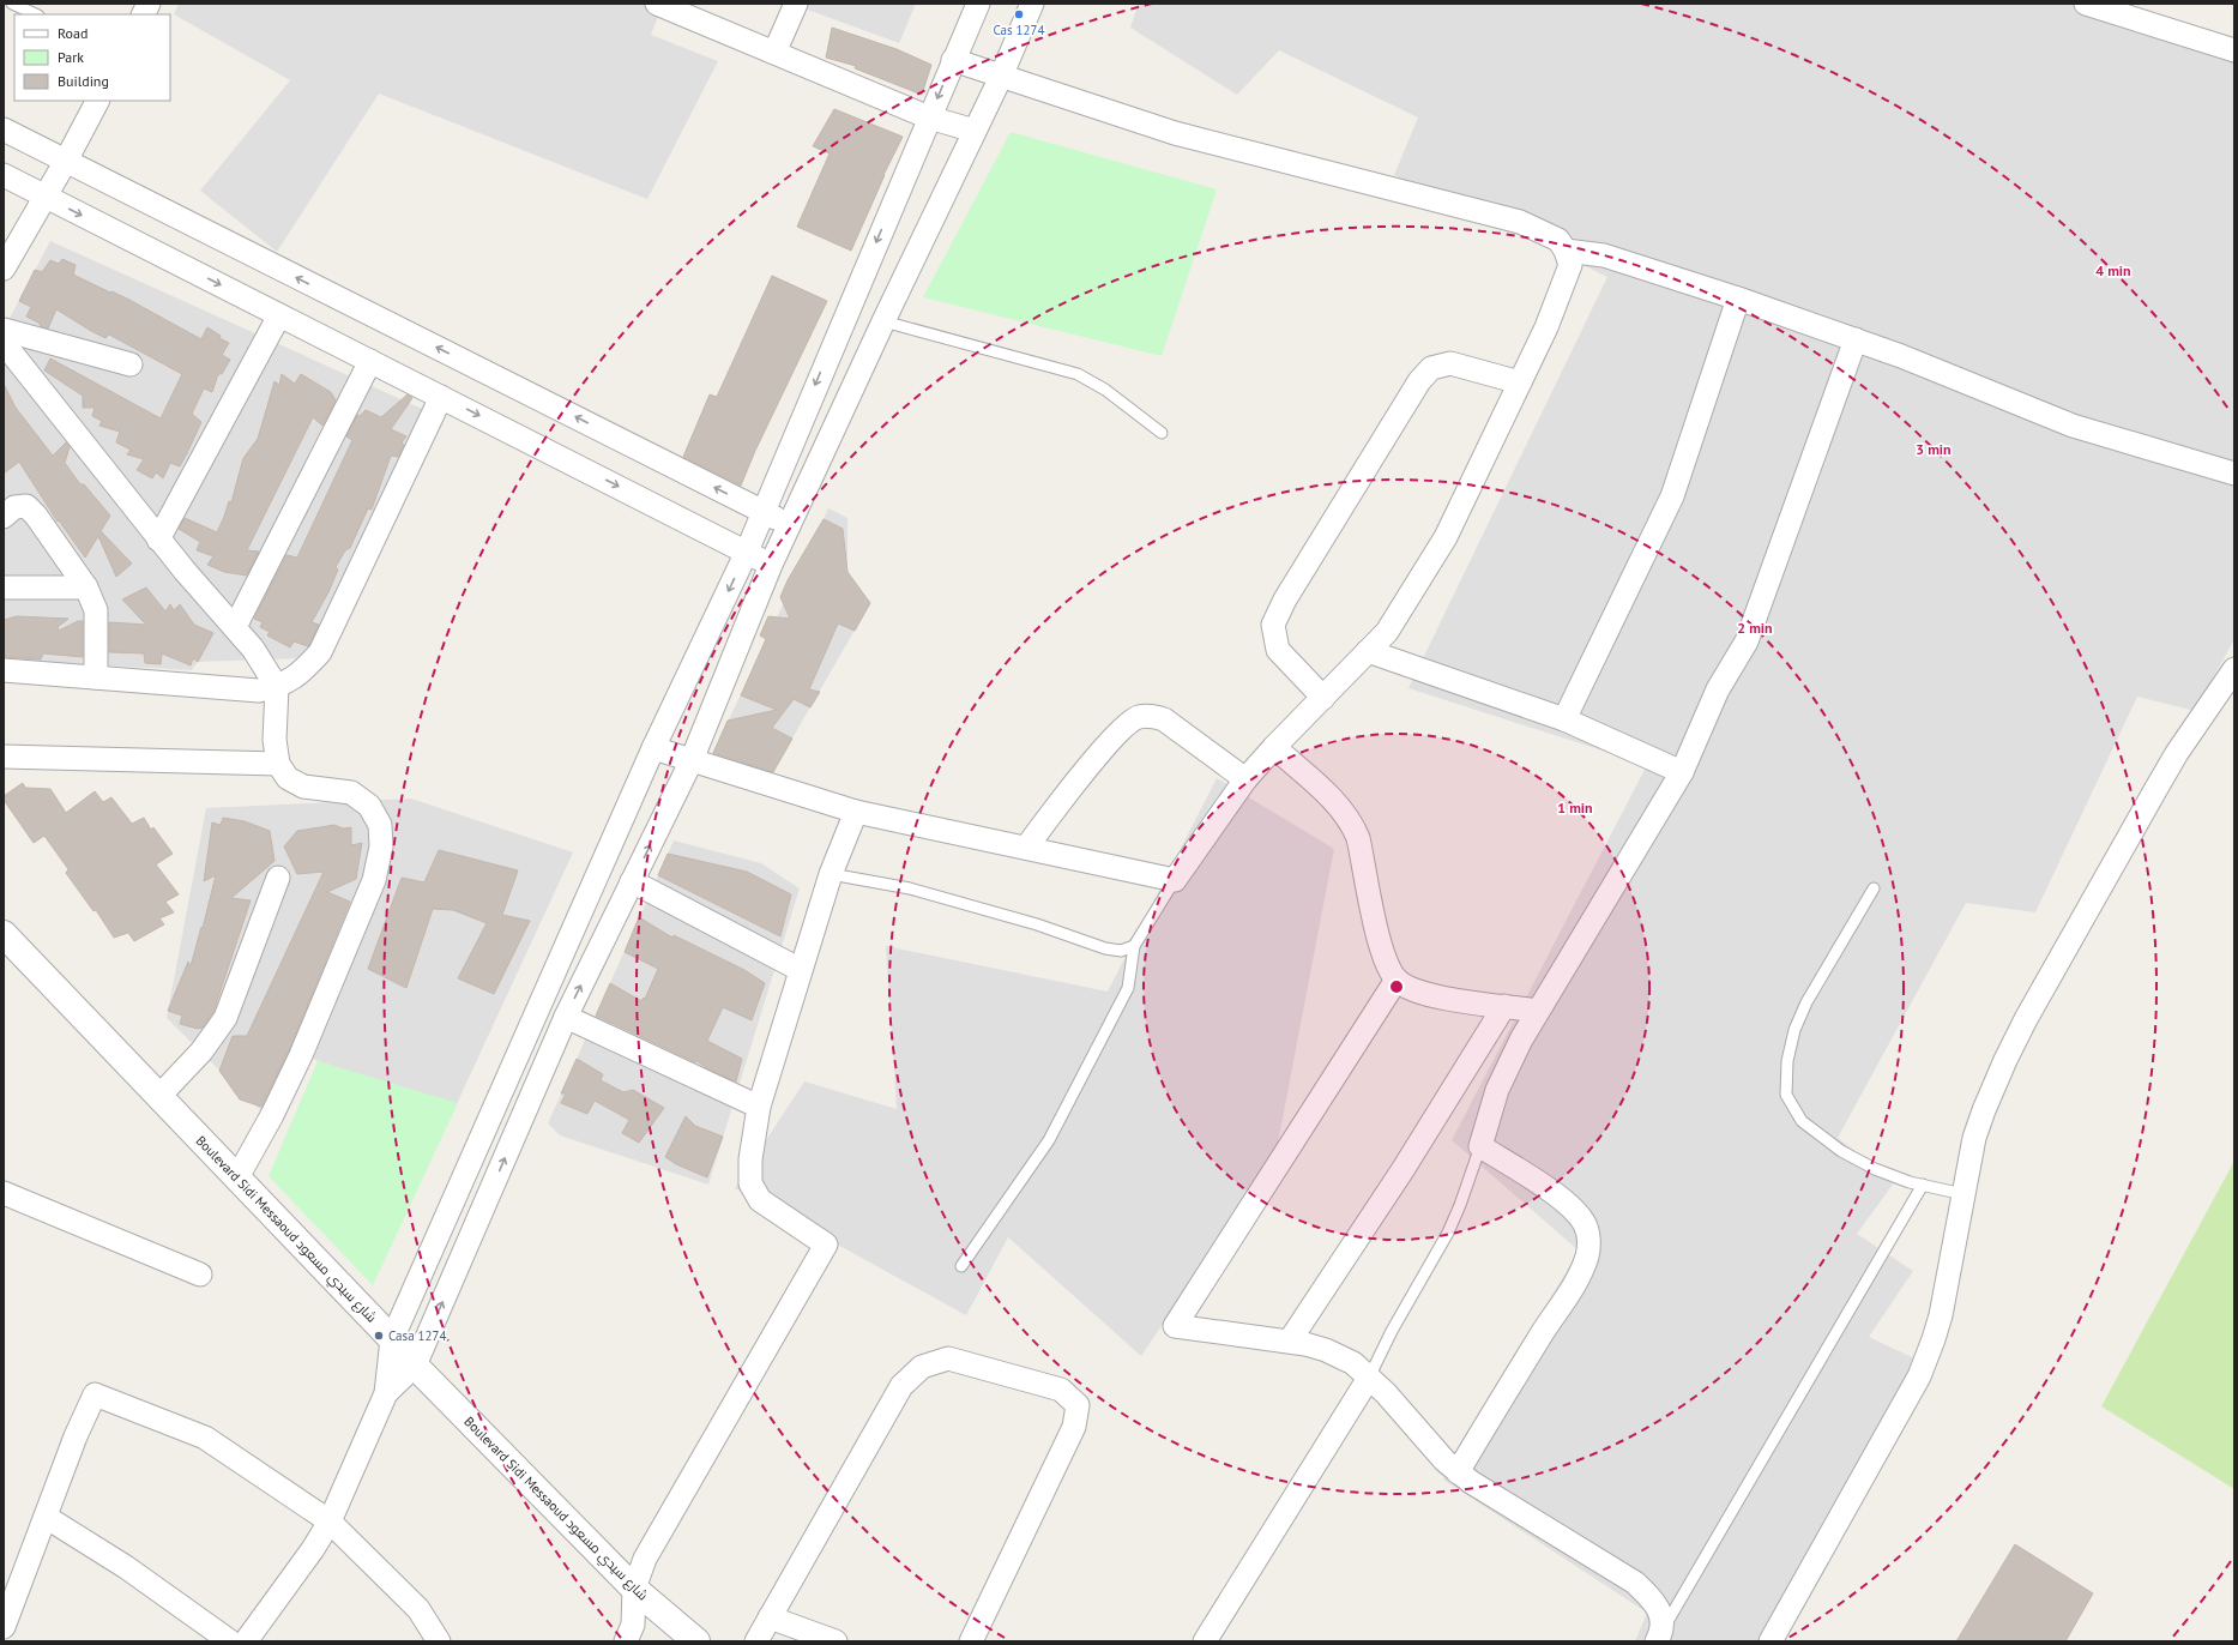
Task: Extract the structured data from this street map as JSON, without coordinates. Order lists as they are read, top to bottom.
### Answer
{
  "streets": {
    "street": ["Boulevard Sidi Messaoud شارع سيدي مسعود"]
  },
  "places": ["Cas 1274", "Casa 1274"],
  "legend": ["Road", "Park", "Building"],
  "rings": [
    "4 min",
    "3 min",
    "2 min",
    "1 min"
  ]
}
